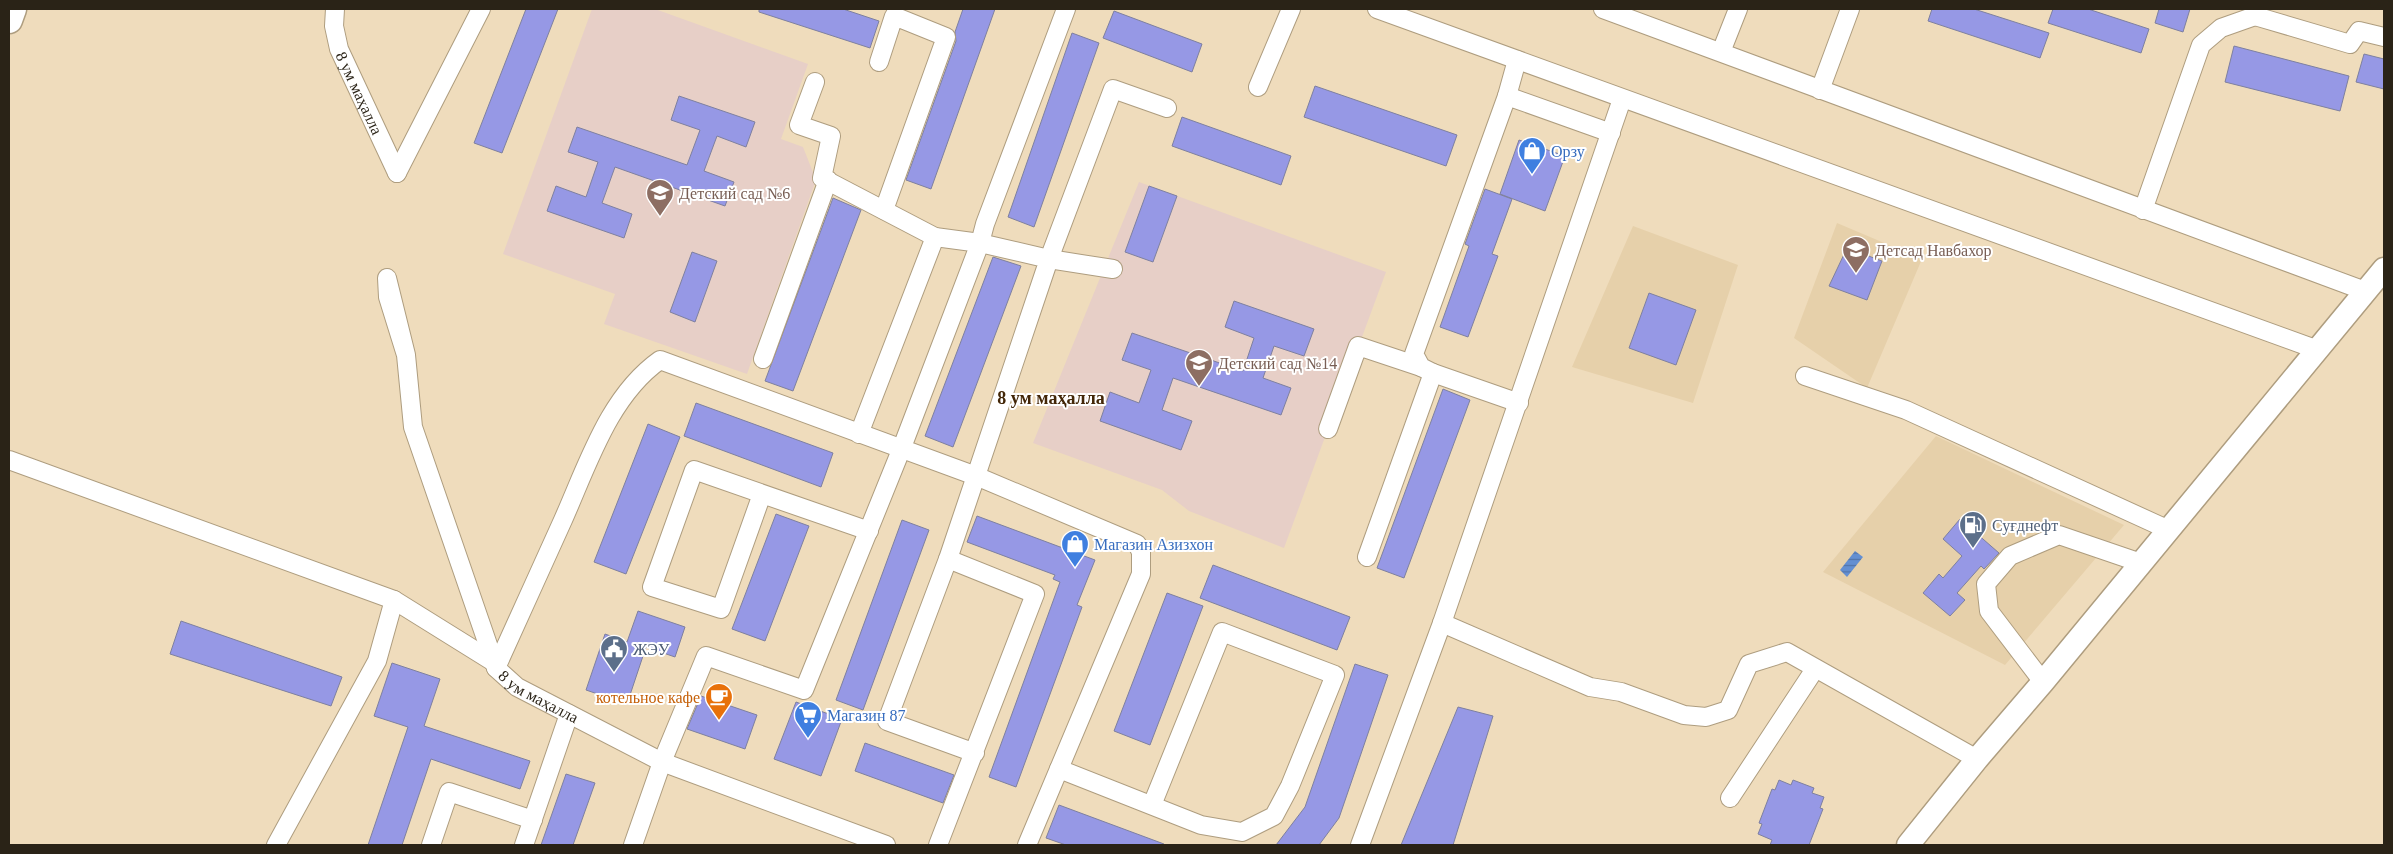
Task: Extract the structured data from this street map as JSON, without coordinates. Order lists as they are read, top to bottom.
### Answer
{
  "streets": {
    "street": ["8 ум маҳалла"]
  },
  "districts": ["8 ум маҳалла"],
  "places": {
    "shop": ["Орзу", "Магазин Азизхон"],
    "school or university": ["Детский сад №6", "Детсад Навбахор", "Детский сад №14"],
    "fuel station": ["Суғднефт"],
    "public building": ["ЖЭУ"],
    "cafe": ["котельное кафе"],
    "supermarket": ["Магазин 87"]
  }
}
